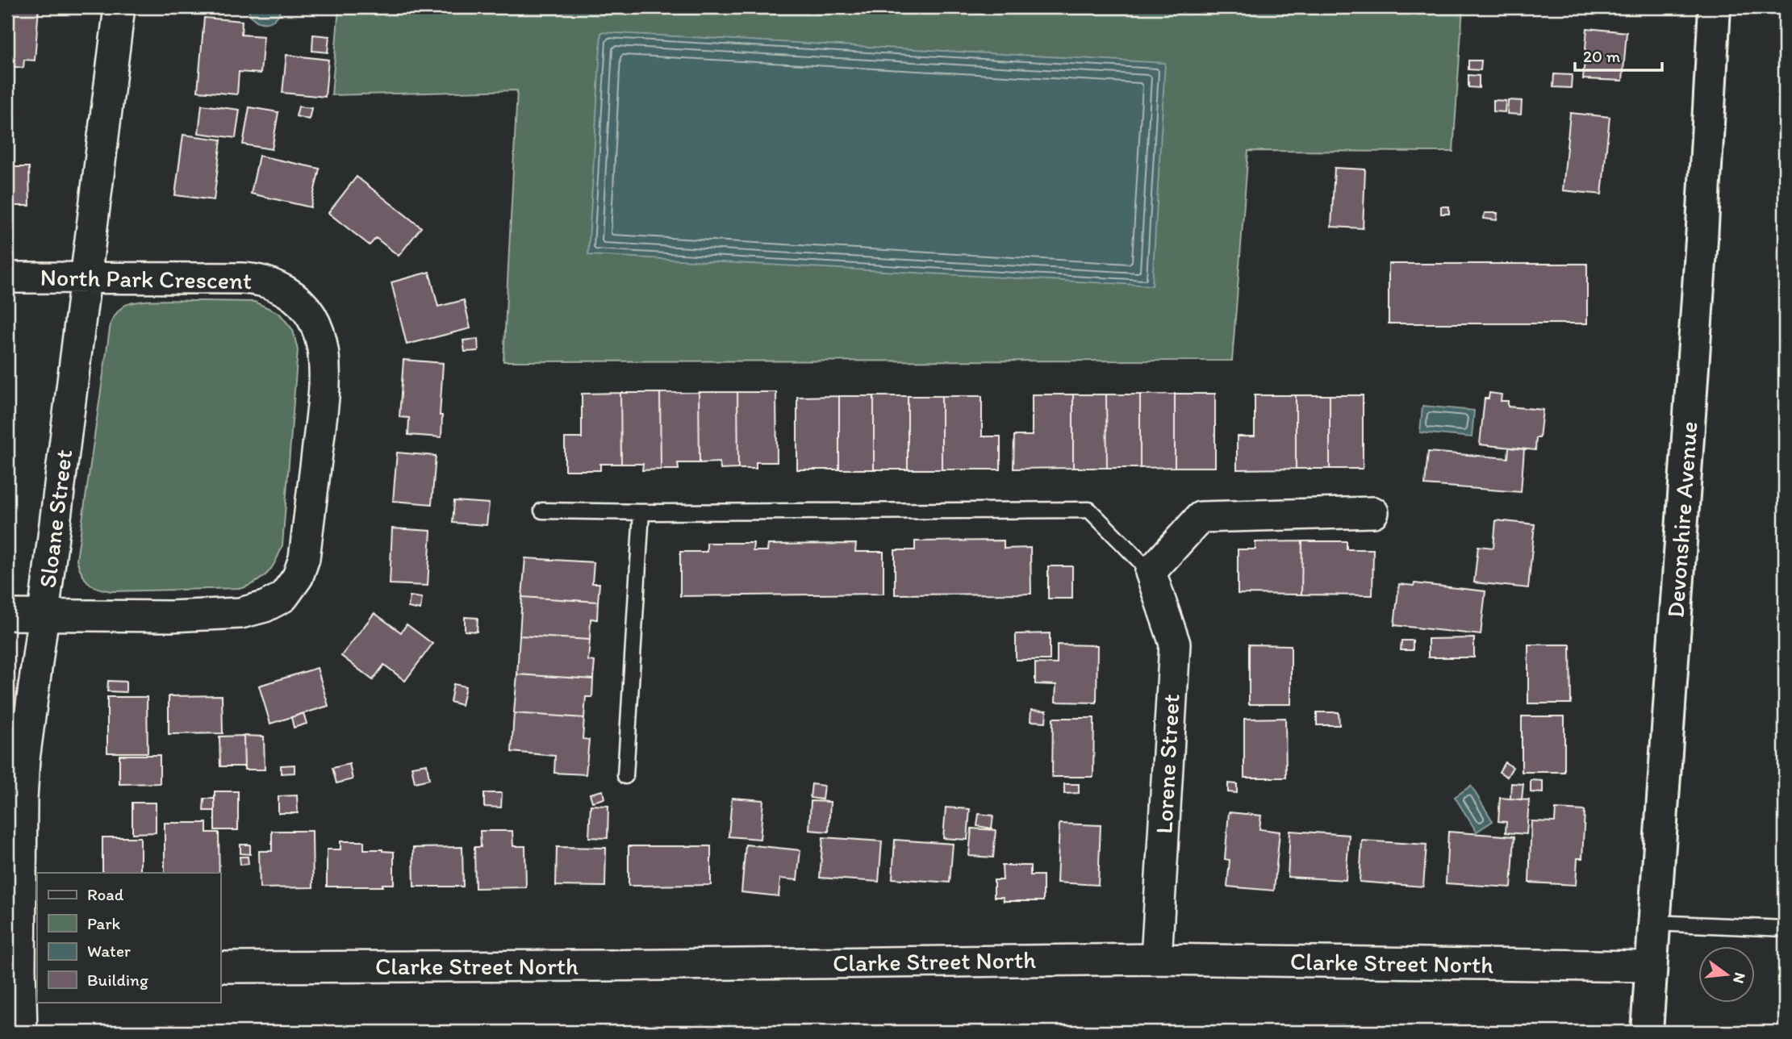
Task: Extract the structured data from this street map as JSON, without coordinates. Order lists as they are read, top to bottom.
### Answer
{
  "streets": {
    "main road": ["Devonshire Avenue"],
    "street": [
      "North Park Crescent",
      "Sloane Street",
      "Lorene Street",
      "Clarke Street North"
    ]
  },
  "crossings": [
    ["North Park Crescent", "Sloane Street"],
    ["Devonshire Avenue", "Clarke Street North"],
    ["Lorene Street", "Clarke Street North"]
  ],
  "legend": [
    "Road",
    "Park",
    "Water",
    "Building"
  ],
  "scale_bar": "20 m",
  "north": "right"
}
